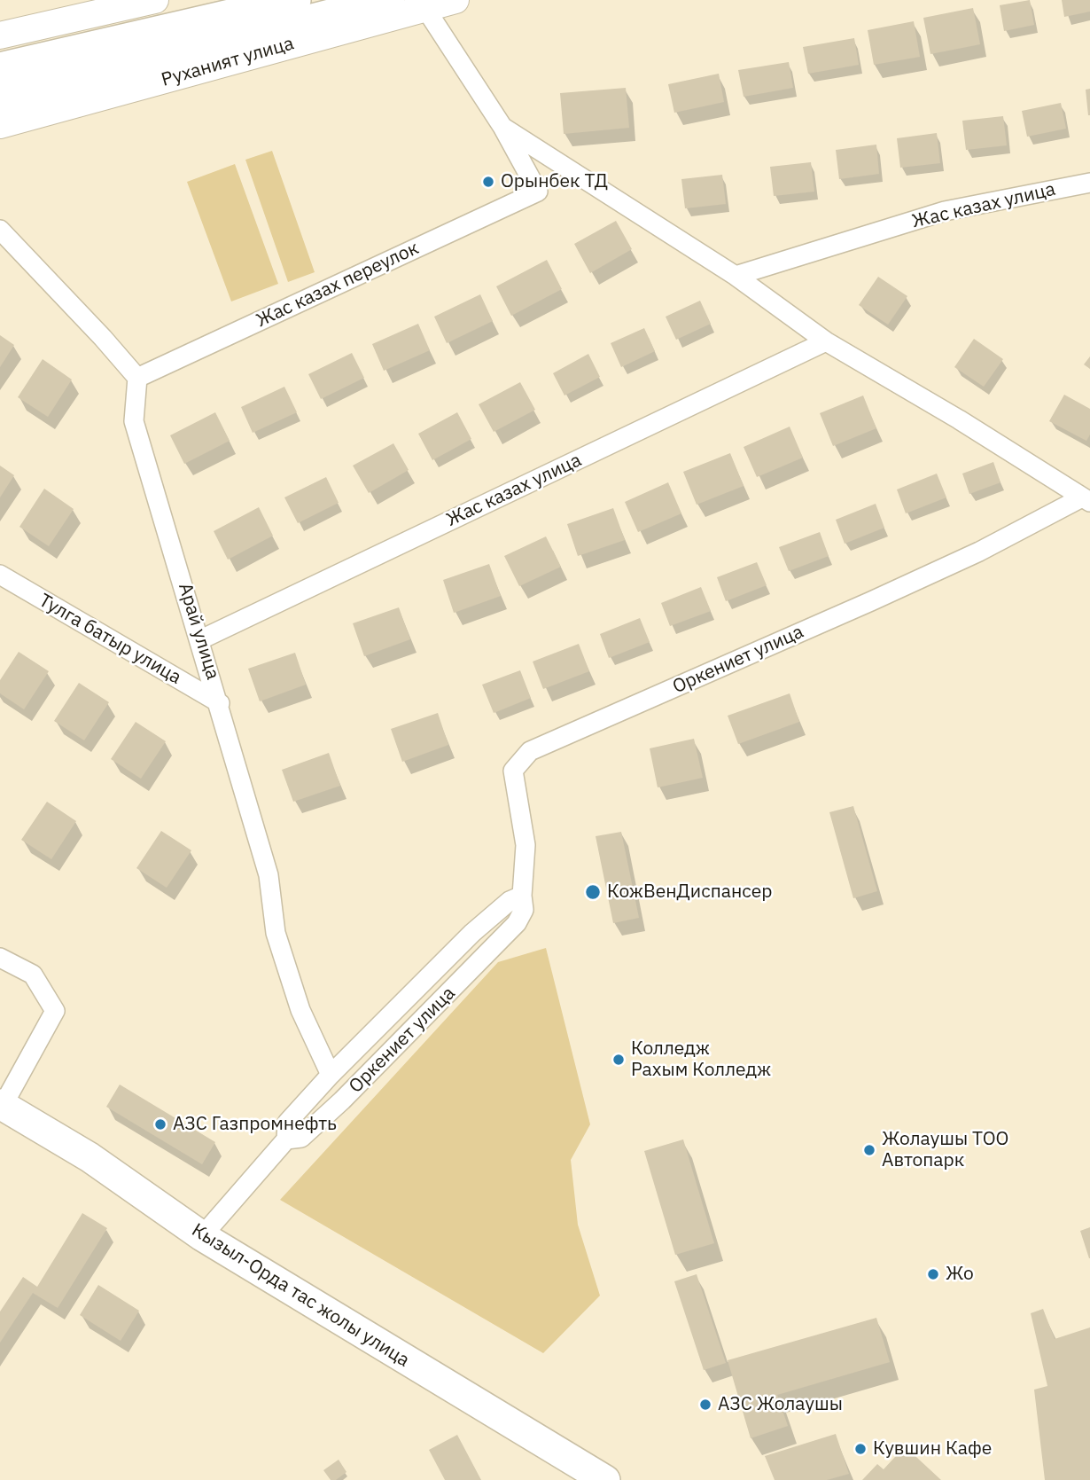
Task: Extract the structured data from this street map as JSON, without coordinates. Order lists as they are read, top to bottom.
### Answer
{
  "streets": {
    "main road": ["Руханият улица", "Кызыл-Орда тас жолы улица"],
    "street": [
      "Жас казах улица",
      "Жас казах переулок",
      "Арай улица",
      "Тулга батыр улица",
      "Оркениет улица"
    ]
  },
  "crossings": [
    ["Жас казах улица", "Арай улица"],
    ["Жас казах переулок", "Арай улица"],
    ["Арай улица", "Тулга батыр улица"],
    ["Арай улица", "Оркениет улица"],
    ["Оркениет улица", "Кызыл-Орда тас жолы улица"]
  ],
  "places": [
    "Орынбек ТД",
    "КожВенДиспансер",
    "Колледж Рахым Колледж",
    "АЗС Газпромнефть",
    "Жолаушы ТОО Автопарк",
    "Жо",
    "АЗС Жолаушы",
    "Кувшин Кафе"
  ]
}
